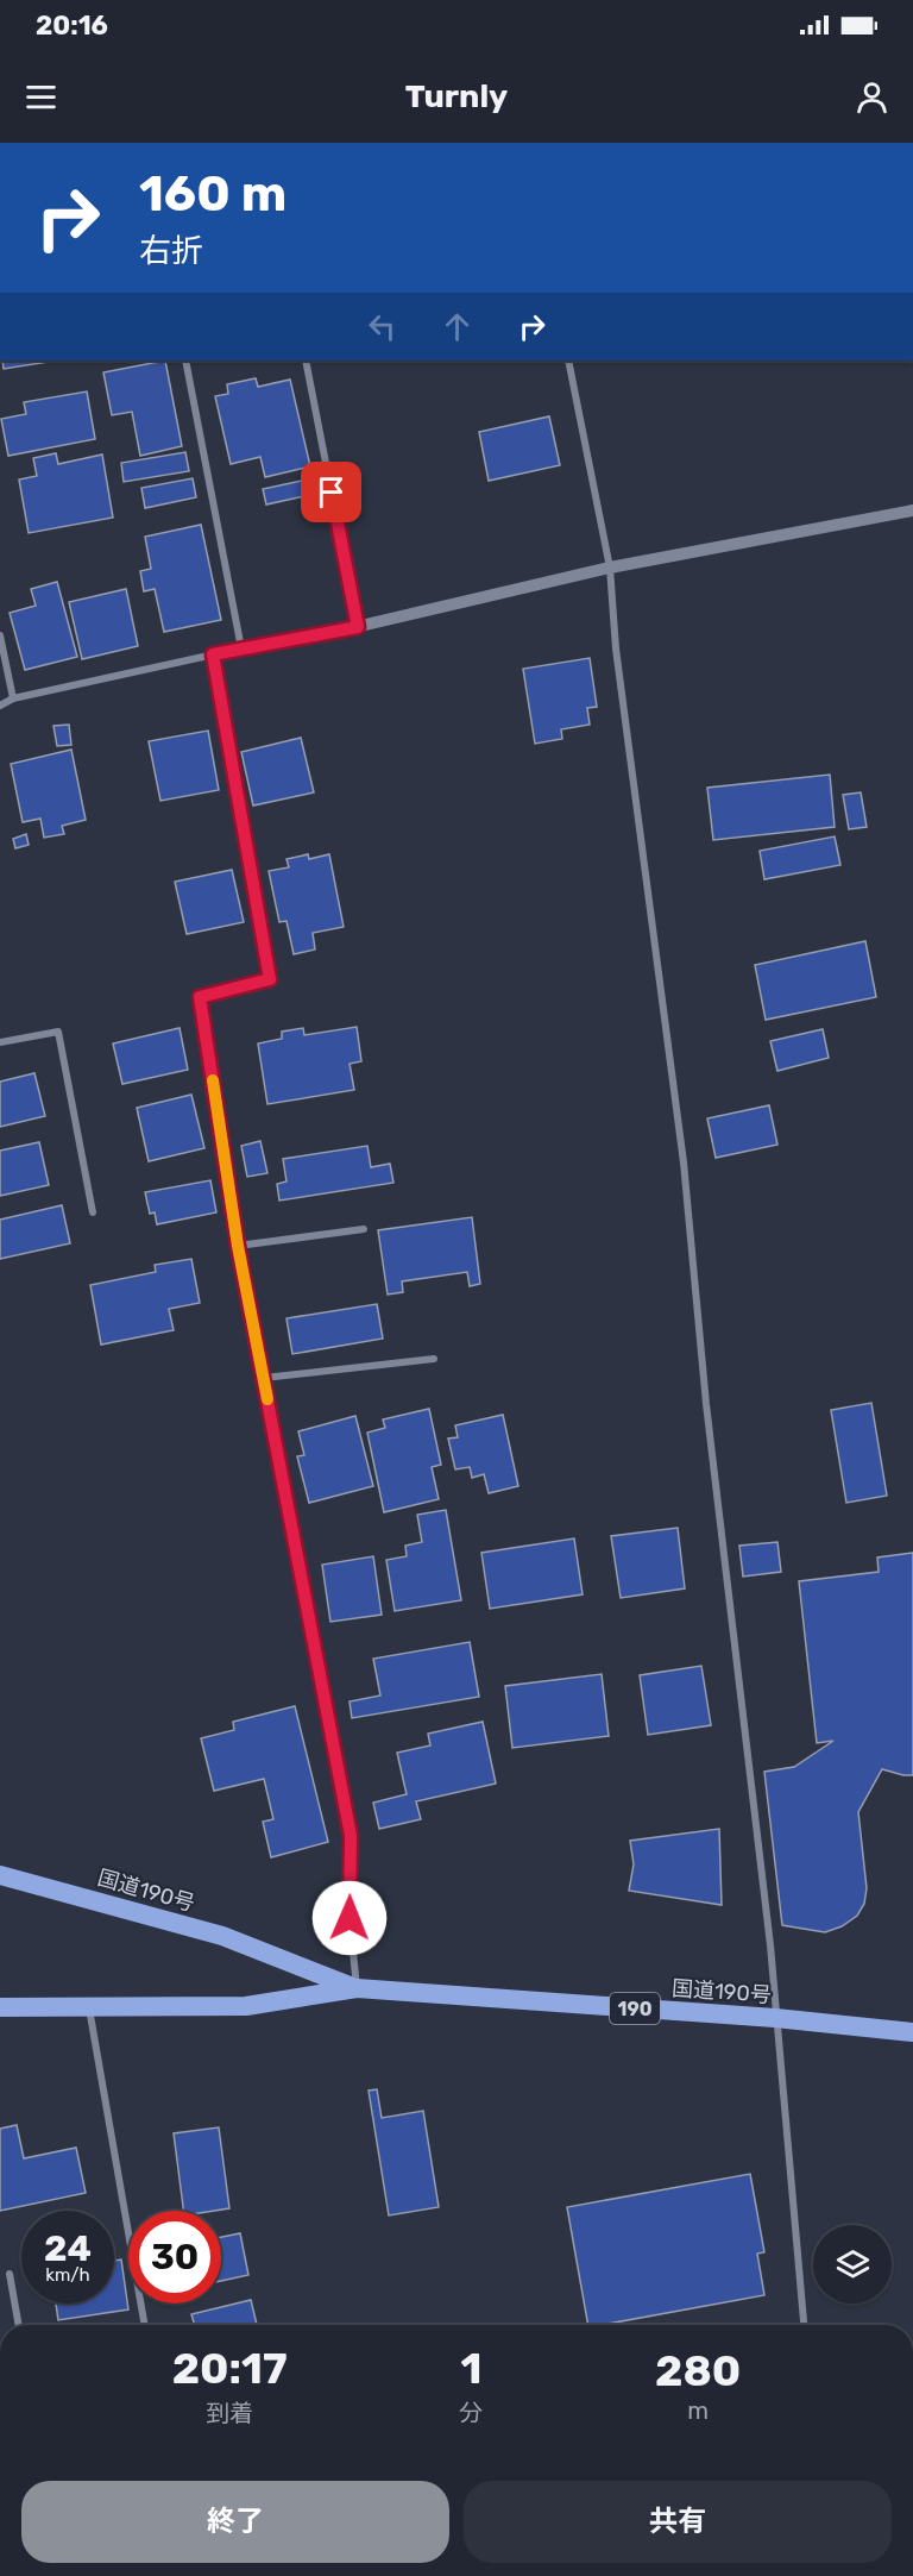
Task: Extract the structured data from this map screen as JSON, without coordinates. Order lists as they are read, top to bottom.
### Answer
{
  "streets": {
    "highway": ["国道190号", "190"]
  },
  "page": {
    "status": "20:16",
    "header": "Turnly",
    "turn": ["160 m", "右折"],
    "speed": "24 km/h",
    "limit": "30",
    "eta": [
      "20:17",
      "到着",
      "1",
      "分",
      "280",
      "m"
    ],
    "buttons": ["終了", "共有"]
  }
}
